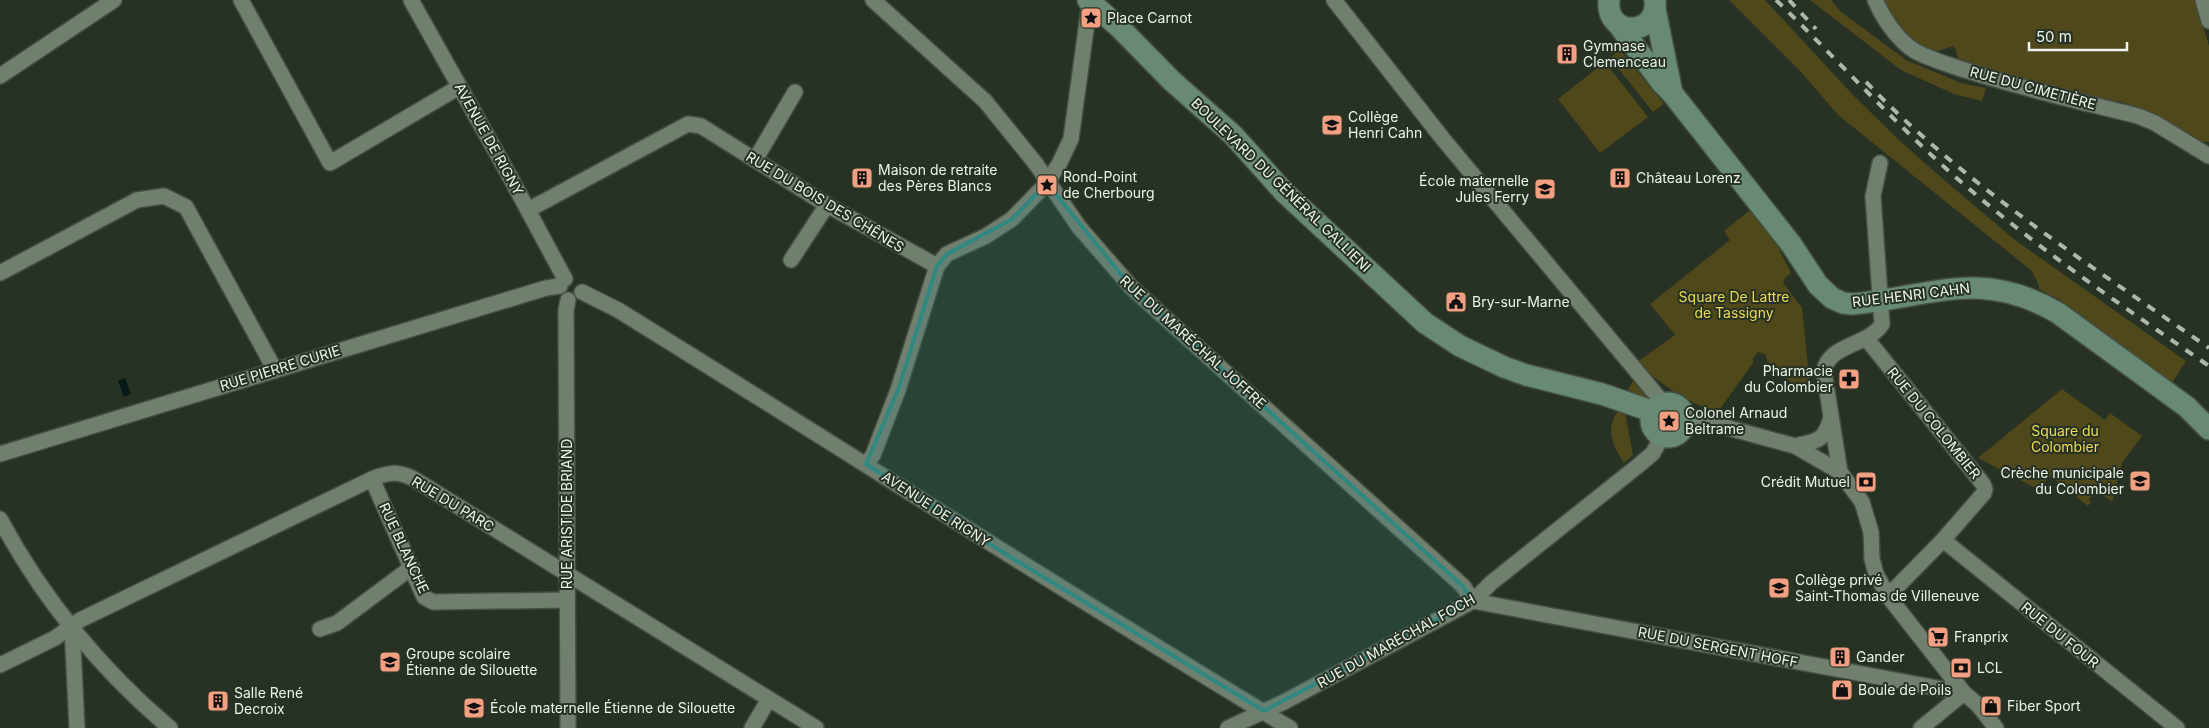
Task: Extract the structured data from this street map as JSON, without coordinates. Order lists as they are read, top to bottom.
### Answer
{
  "streets": {
    "main road": ["BOULEVARD DU GÉNÉRAL GALLIENI", "RUE HENRI CAHN"],
    "street": [
      "RUE DU CIMETIÈRE",
      "AVENUE DE RIGNY",
      "RUE DU BOIS DES CHÊNES",
      "RUE DU MARÉCHAL JOFFRE",
      "RUE PIERRE CURIE",
      "RUE DU COLOMBIER",
      "RUE DU PARC",
      "RUE ARISTIDE BRIAND",
      "RUE BLANCHE",
      "RUE DU FOUR",
      "RUE DU MARÉCHAL FOCH",
      "RUE DU SERGENT HOFF"
    ]
  },
  "crossings": [
    ["AVENUE DE RIGNY", "RUE DU BOIS DES CHÊNES"],
    ["AVENUE DE RIGNY", "RUE PIERRE CURIE"],
    ["AVENUE DE RIGNY", "RUE ARISTIDE BRIAND"],
    ["AVENUE DE RIGNY", "RUE DU MARÉCHAL FOCH"],
    ["BOULEVARD DU GÉNÉRAL GALLIENI", "RUE DU MARÉCHAL FOCH"],
    ["RUE DU MARÉCHAL JOFFRE", "RUE DU MARÉCHAL FOCH"],
    ["RUE DU MARÉCHAL JOFFRE", "RUE DU SERGENT HOFF"],
    ["RUE PIERRE CURIE", "RUE ARISTIDE BRIAND"],
    ["RUE DU COLOMBIER", "RUE DU FOUR"],
    ["RUE DU PARC", "RUE ARISTIDE BRIAND"],
    ["RUE DU PARC", "RUE BLANCHE"],
    ["RUE ARISTIDE BRIAND", "RUE BLANCHE"],
    ["RUE DU MARÉCHAL FOCH", "RUE DU SERGENT HOFF"]
  ],
  "parks": ["Square De Lattre de Tassigny", "Square du Colombier"],
  "places": {
    "place": ["Place Carnot", "Rond-Point de Cherbourg", "Colonel Arnaud Beltrame"],
    "building": [
      "Gymnase Clemenceau",
      "Maison de retraite des Pères Blancs",
      "Château Lorenz",
      "Gander",
      "Salle René Decroix"
    ],
    "school or university": [
      "Collège Henri Cahn",
      "École maternelle Jules Ferry",
      "Crèche municipale du Colombier",
      "Collège privé Saint-Thomas de Villeneuve",
      "Groupe scolaire Étienne de Silouette",
      "École maternelle Étienne de Silouette"
    ],
    "public building": ["Bry-sur-Marne"],
    "pharmacy": ["Pharmacie du Colombier"],
    "bank": ["Crédit Mutuel", "LCL"],
    "supermarket": ["Franprix"],
    "shop": ["Boule de Poils", "Fiber Sport"]
  },
  "scale_bar": "50 m"
}
